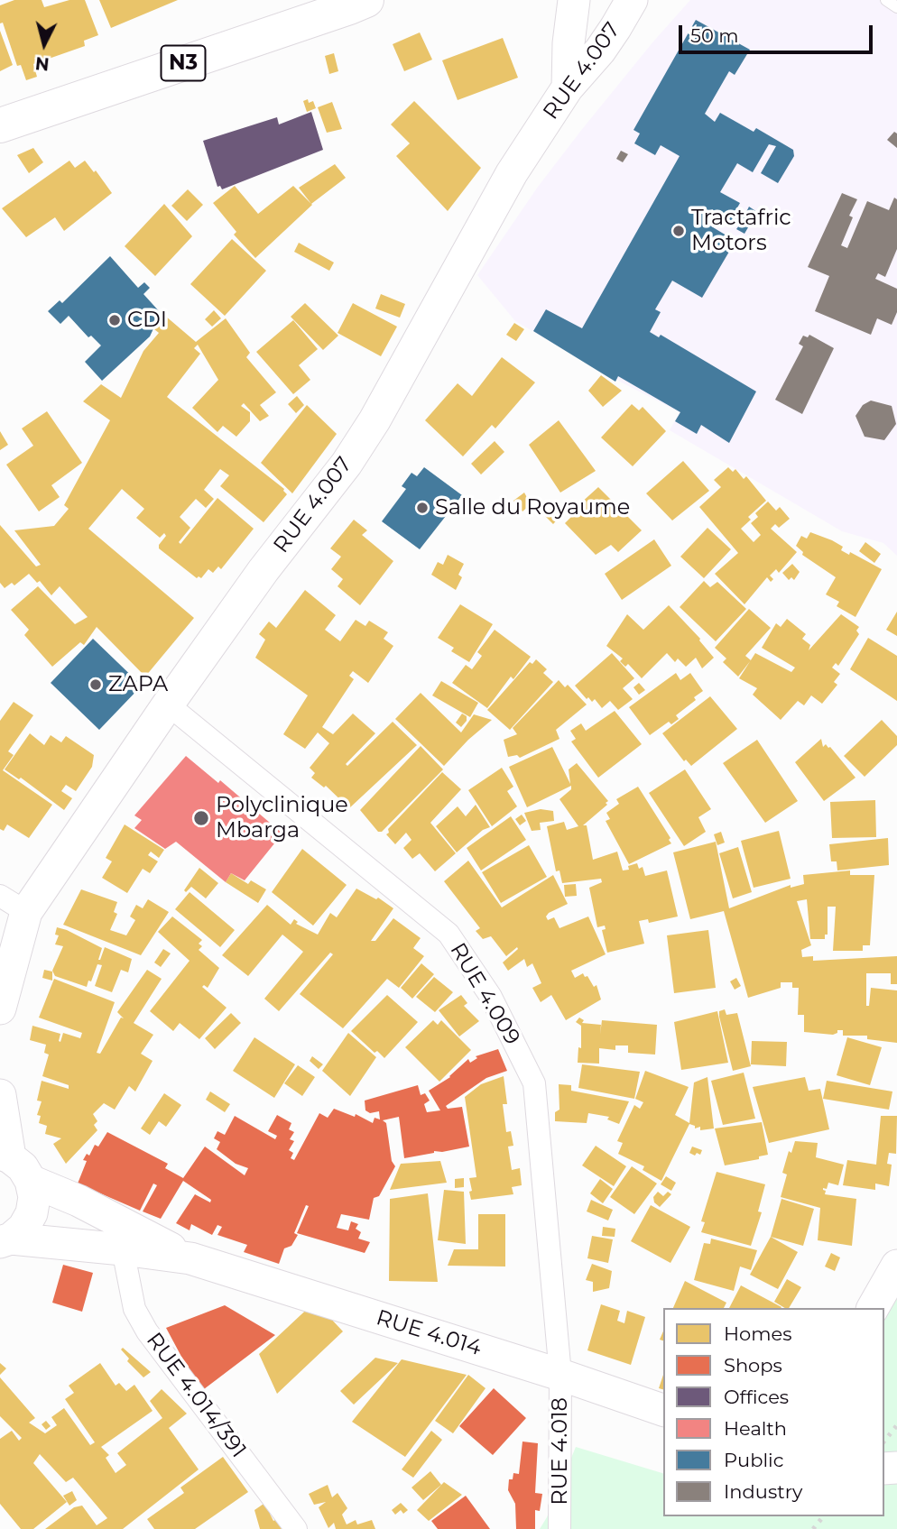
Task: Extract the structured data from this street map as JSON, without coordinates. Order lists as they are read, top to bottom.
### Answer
{
  "streets": {
    "highway": ["N3"],
    "main road": ["RUE 4.007", "RUE 4.014"],
    "street": ["RUE 4.009", "RUE 4.014/391", "RUE 4.018"]
  },
  "crossings": [
    ["RUE 4.007", "RUE 4.009"],
    ["RUE 4.009", "RUE 4.014"],
    ["RUE 4.009", "RUE 4.018"],
    ["RUE 4.014", "RUE 4.018"]
  ],
  "places": [
    "Tractafric Motors",
    "CDI",
    "Salle du Royaume",
    "ZAPA",
    "Polyclinique Mbarga"
  ],
  "legend": [
    "Homes",
    "Shops",
    "Offices",
    "Health",
    "Public",
    "Industry"
  ],
  "scale_bar": "50 m",
  "north": "bottom"
}
